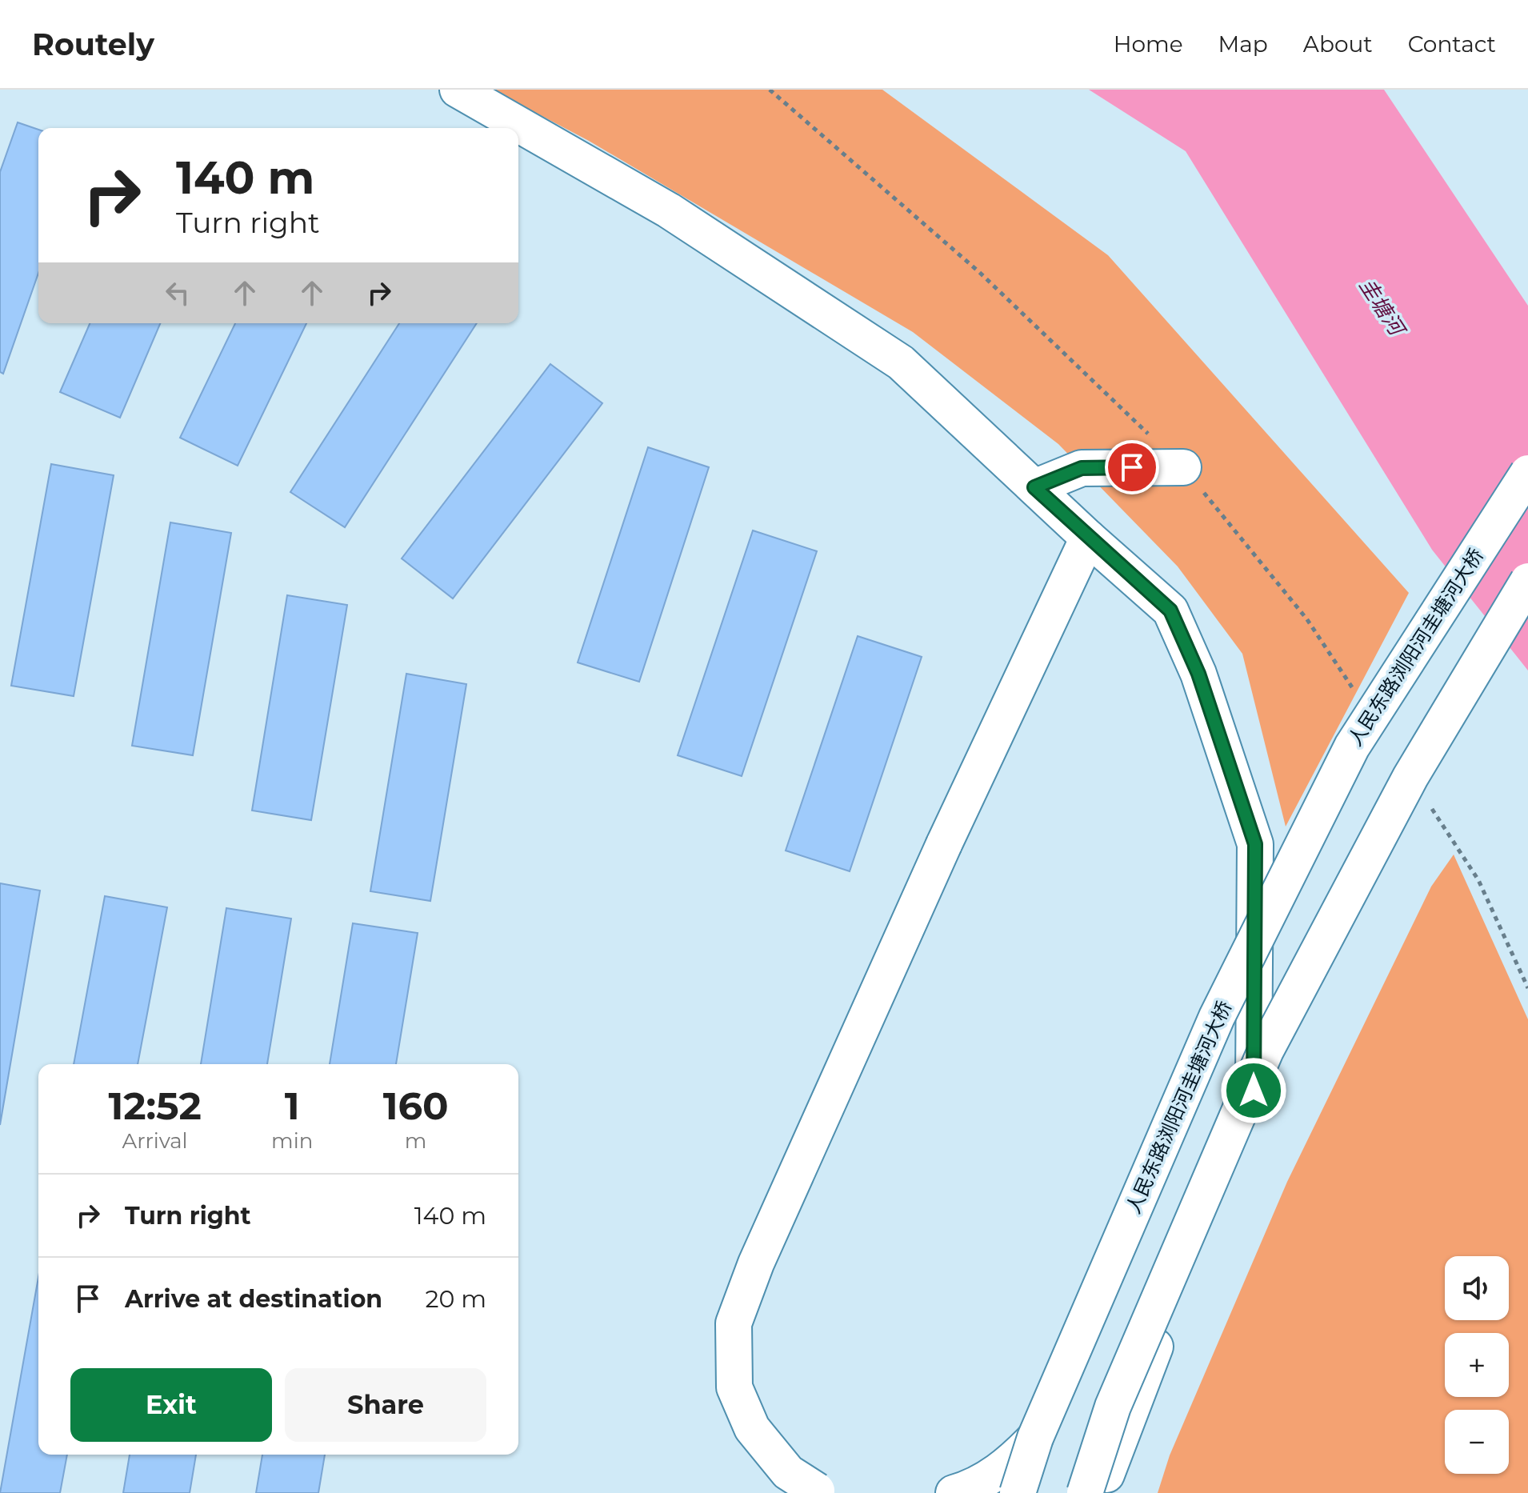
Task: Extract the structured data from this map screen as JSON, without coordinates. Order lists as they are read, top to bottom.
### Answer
{
  "streets": {
    "main road": ["人民东路浏阳河圭塘河大桥"]
  },
  "water": ["圭塘河"],
  "page": {
    "header": "Routely",
    "nav": [
      "Home",
      "Map",
      "About",
      "Contact"
    ],
    "turn": ["140 m", "Turn right"],
    "eta": [
      "12:52",
      "Arrival",
      "1",
      "min",
      "160",
      "m"
    ],
    "list": [
      {
        "name": "Turn right",
        "value": "140 m"
      },
      {
        "name": "Arrive at destination",
        "value": "20 m"
      }
    ],
    "map_buttons": ["+", "−"],
    "buttons": ["Exit", "Share"]
  }
}
